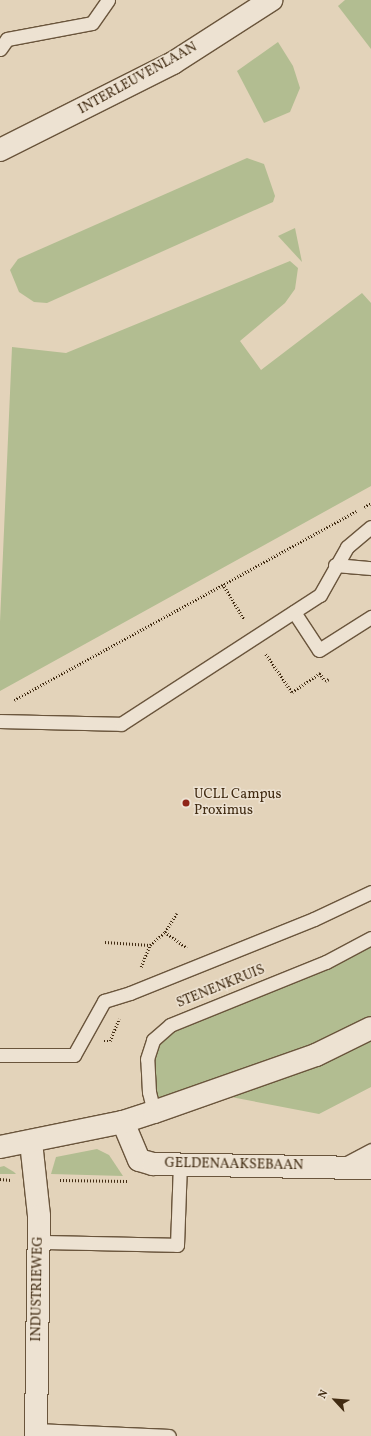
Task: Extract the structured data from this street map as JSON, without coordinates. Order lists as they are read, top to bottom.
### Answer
{
  "streets": {
    "street": ["INTERLEUVENLAAN", "GELDENAAKSEBAAN", "INDUSTRIEWEG"],
    "lane": ["STENENKRUIS"]
  },
  "places": ["UCLL Campus Proximus"],
  "north": "top left"
}
